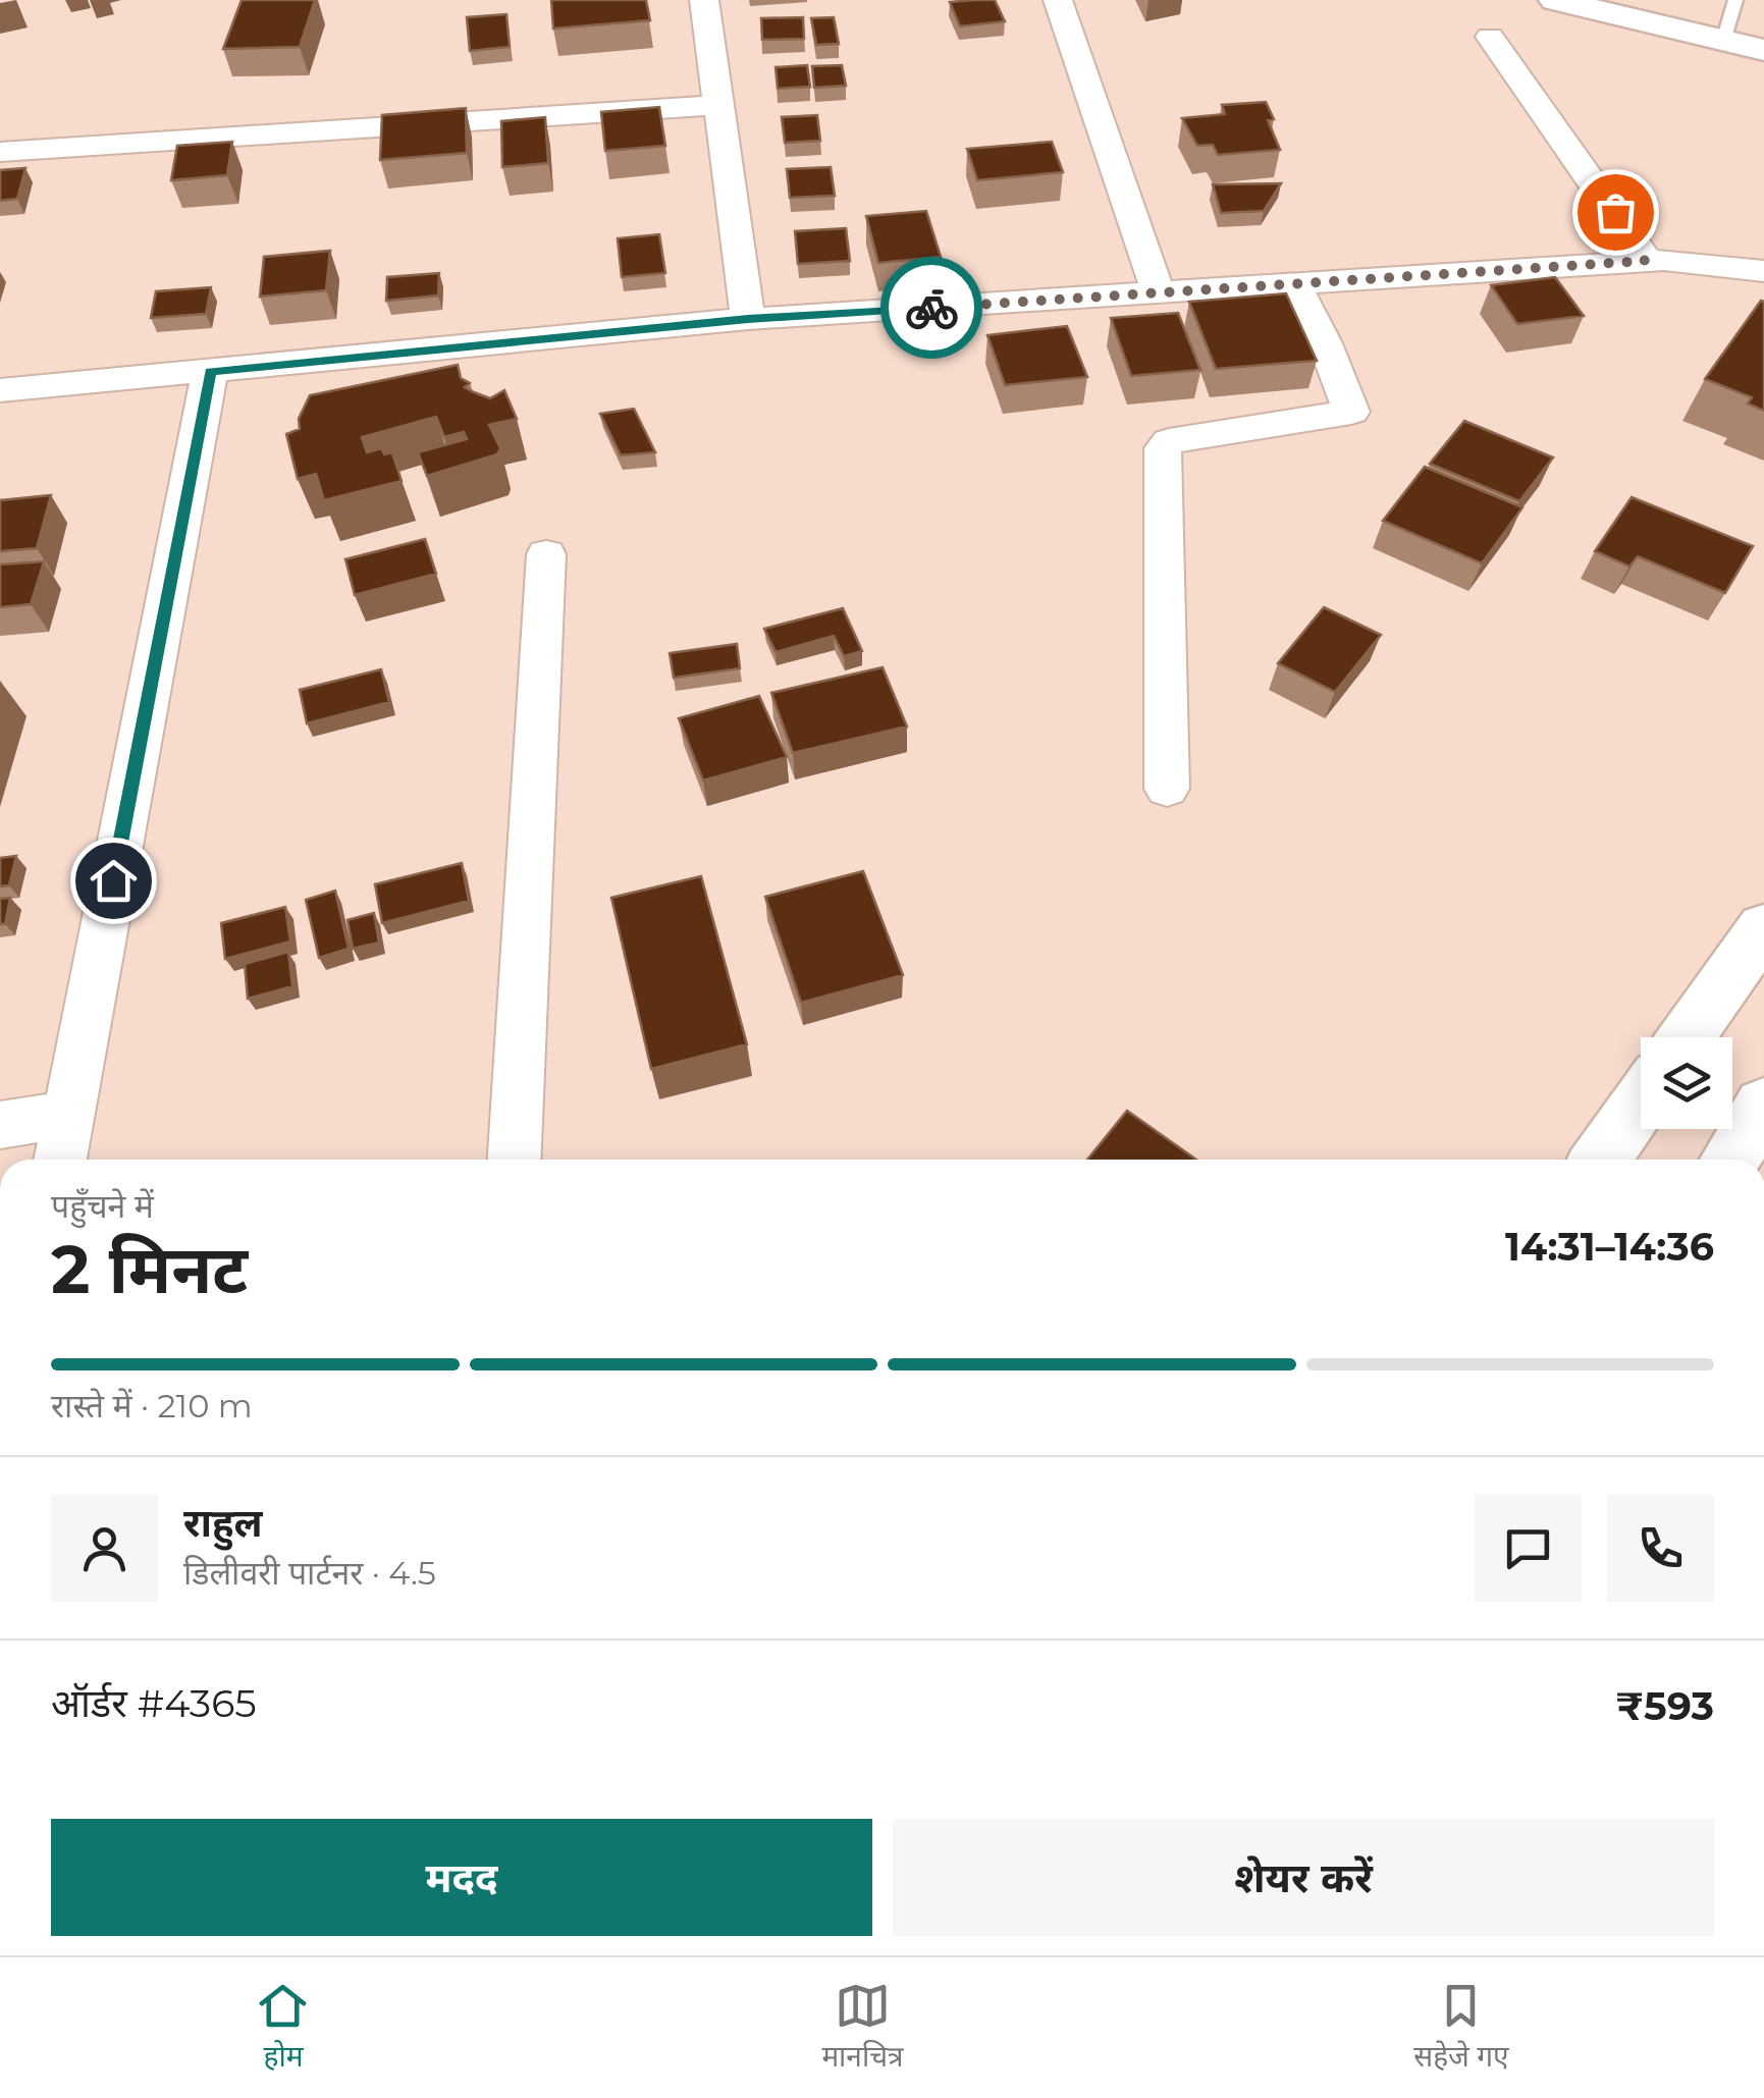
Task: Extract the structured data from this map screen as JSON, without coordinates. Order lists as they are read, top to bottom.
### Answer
{
  "page": {
    "heading": ["2 मिनट", "पहुँचने में", "14:31–14:36"],
    "panel": [
      "राहुल",
      "डिलीवरी पार्टनर · 4.5",
      "ऑर्डर #4365",
      "₹593"
    ],
    "bar": "रास्ते में · 210 m",
    "buttons": ["मदद", "शेयर करें"],
    "tabs": ["होम", "मानचित्र", "सहेजे गए"]
  }
}
